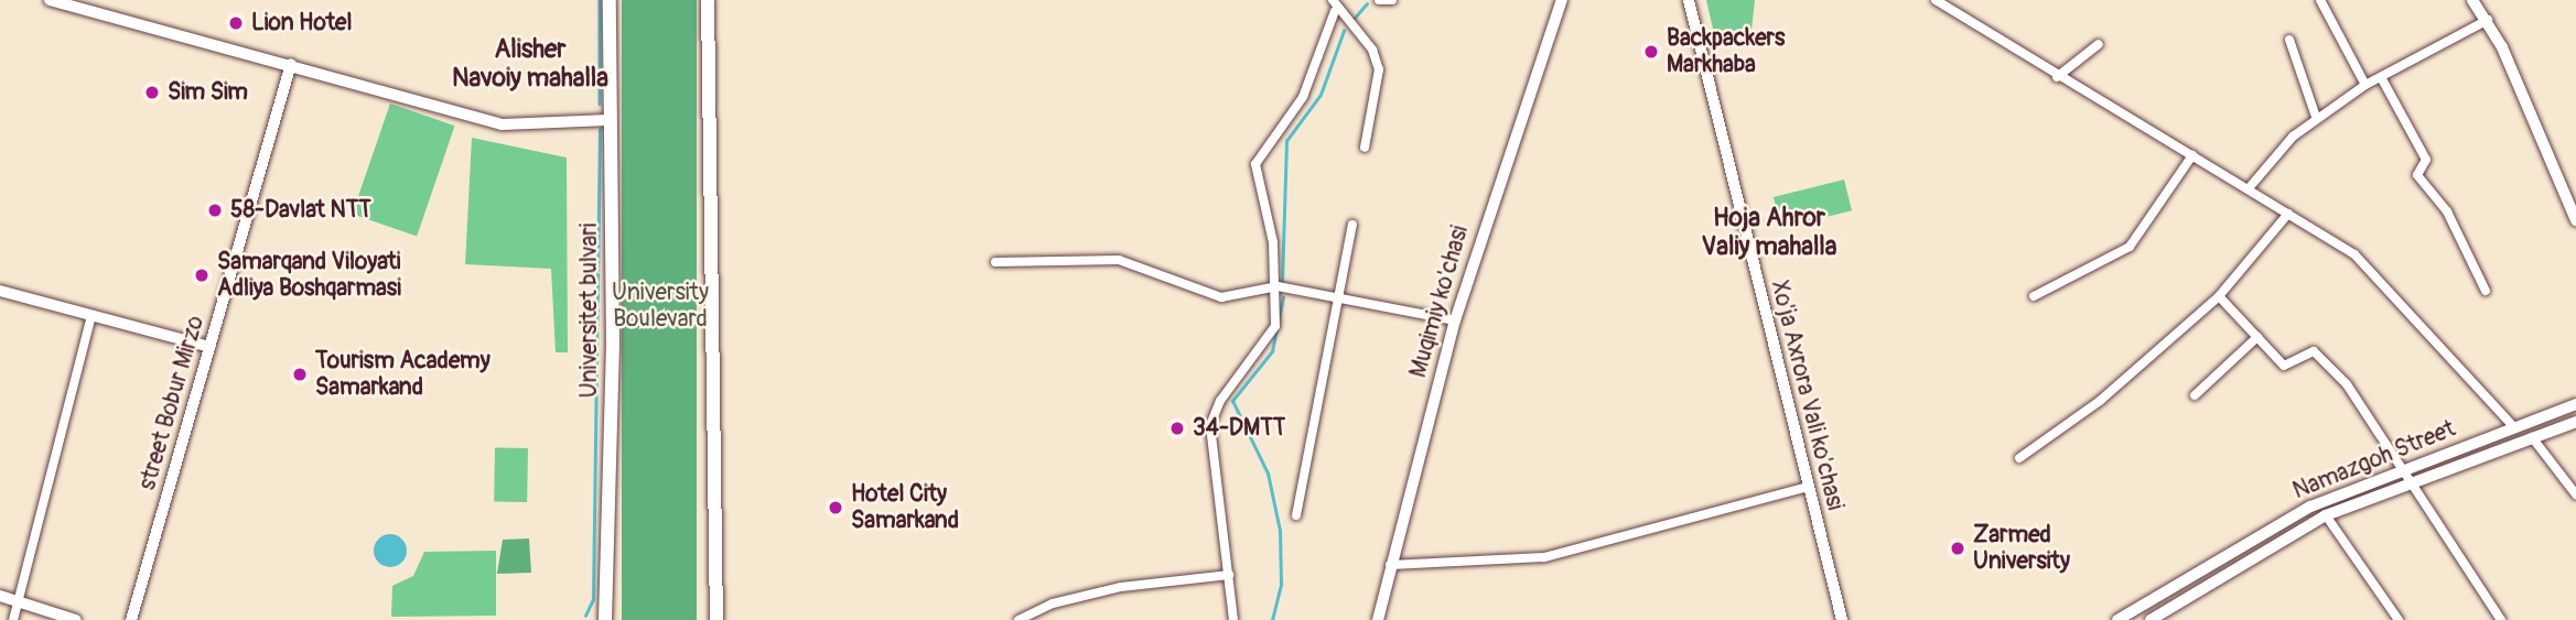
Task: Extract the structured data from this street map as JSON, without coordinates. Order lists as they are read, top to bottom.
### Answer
{
  "streets": {
    "main road": [
      "Muqimiy ko'chasi",
      "Universitet bulvari",
      "Xo'ja Axrora Vali ko'chasi",
      "street Bobur Mirzo",
      "Namazgoh Street"
    ]
  },
  "districts": ["Alisher Navoiy mahalla", "Hoja Ahror Valiy mahalla"],
  "parks": ["University Boulevard"],
  "places": [
    "Lion Hotel",
    "Backpackers Markhaba",
    "Sim Sim",
    "58-Davlat NTT",
    "Samarqand Viloyati Adliya Boshqarmasi",
    "Tourism Academy Samarkand",
    "34-DMTT",
    "Hotel City Samarkand",
    "Zarmed University"
  ]
}
